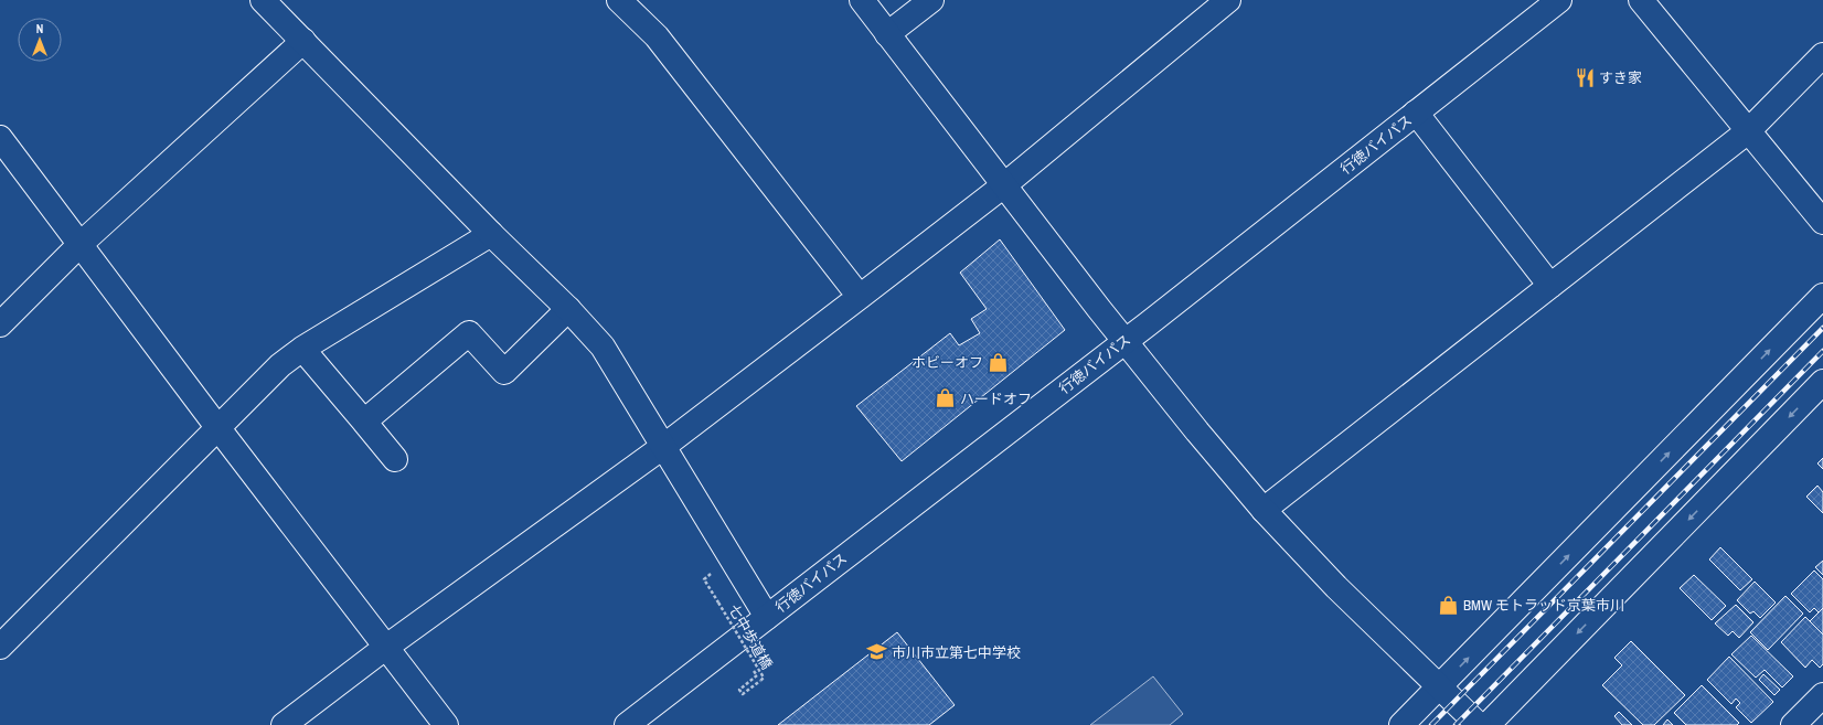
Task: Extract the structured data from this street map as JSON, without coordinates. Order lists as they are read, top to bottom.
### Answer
{
  "streets": {
    "street": ["行徳バイパス"],
    "path": ["七中歩道橋"]
  },
  "places": {
    "restaurant": ["すき家"],
    "shop": ["ホビーオフ", "ハードオフ", "BMW モトラッド京葉市川"],
    "school or university": ["市川市立第七中学校"]
  },
  "north": "top"
}
